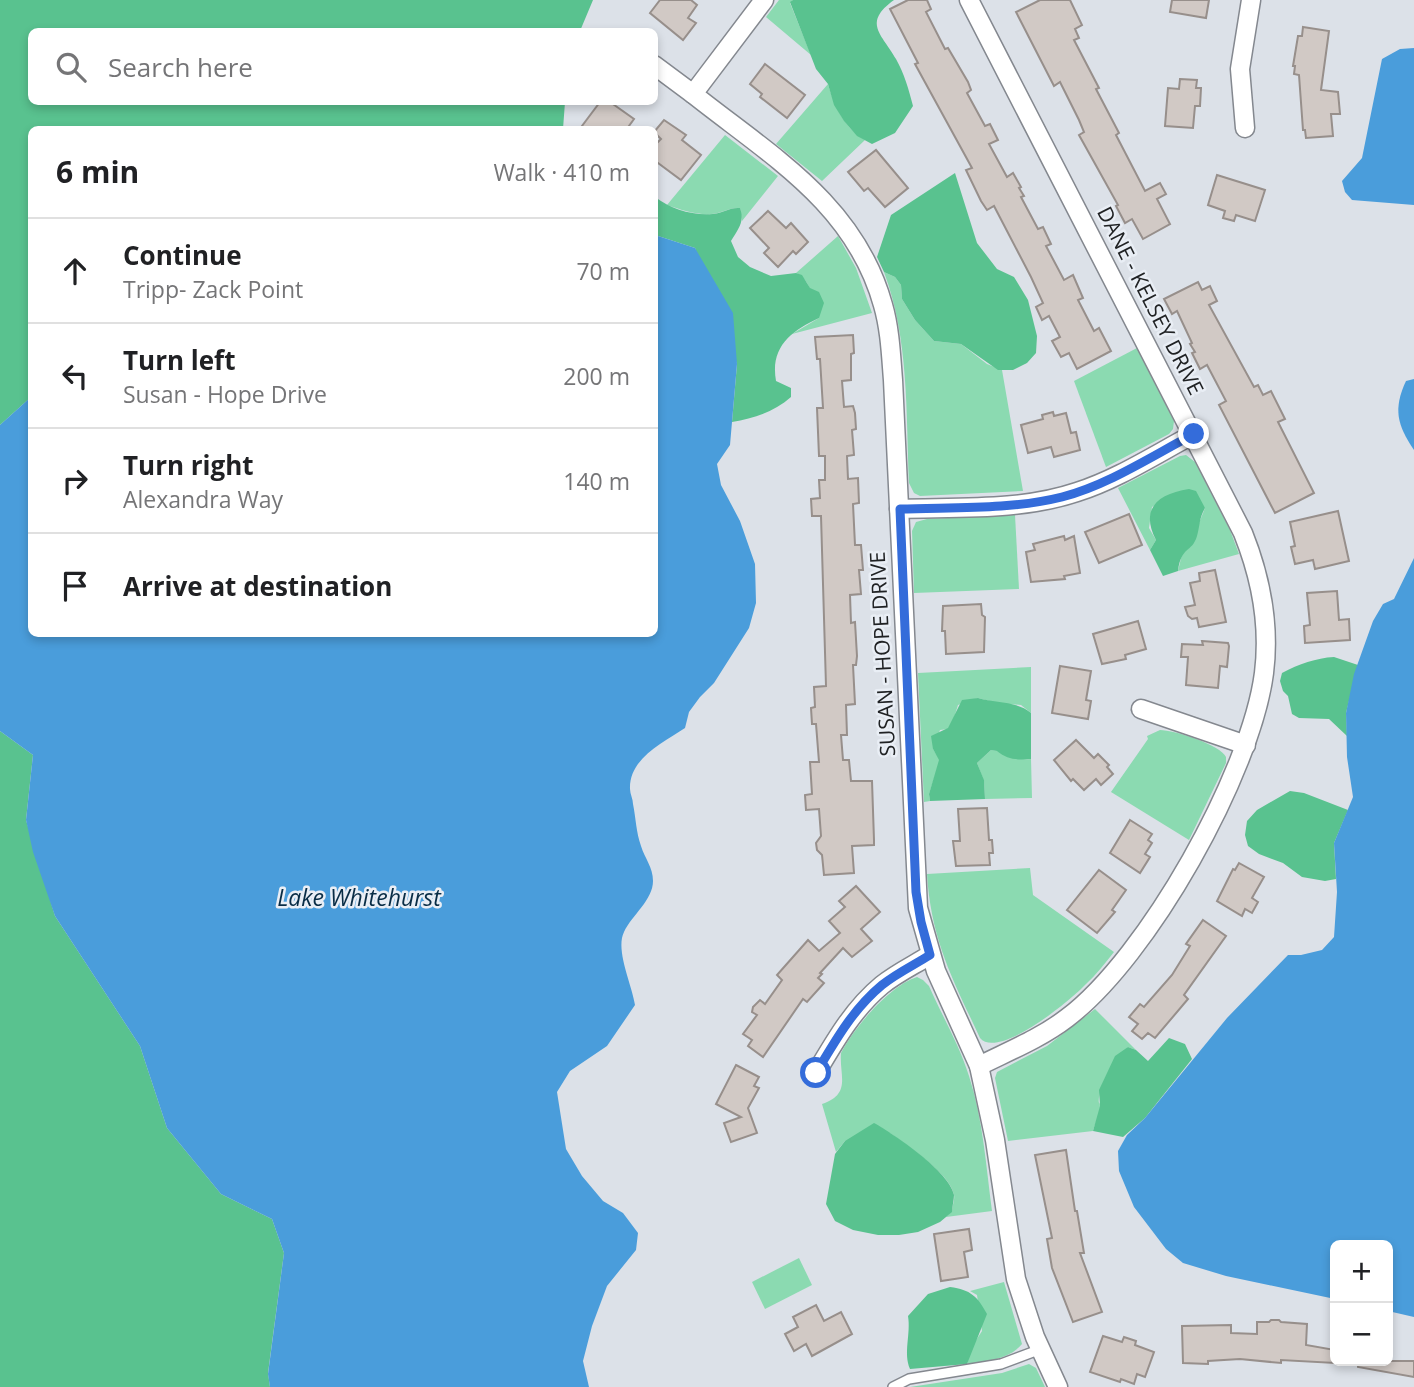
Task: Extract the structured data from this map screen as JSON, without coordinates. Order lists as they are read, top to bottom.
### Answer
{
  "streets": {
    "street": ["DANE - KELSEY DRIVE", "SUSAN - HOPE DRIVE"]
  },
  "crossings": [
    ["DANE - KELSEY DRIVE", "SUSAN - HOPE DRIVE"]
  ],
  "water": ["Lake Whitehurst"],
  "page": {
    "search": "Search here",
    "heading": ["6 min", "Walk · 410 m"],
    "list": [
      ["Continue", "Tripp- Zack Point", "70 m"],
      ["Turn left", "Susan - Hope Drive", "200 m"],
      ["Turn right", "Alexandra Way", "140 m"],
      "Arrive at destination"
    ],
    "map_buttons": ["+", "−"]
  }
}
